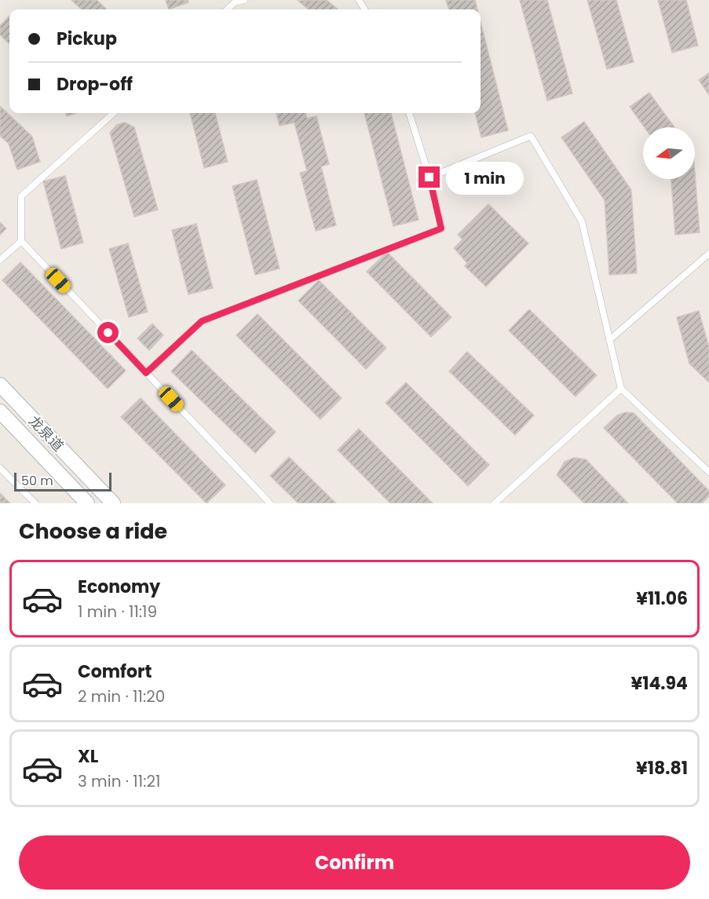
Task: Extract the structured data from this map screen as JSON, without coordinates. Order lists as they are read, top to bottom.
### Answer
{
  "streets": {
    "street": ["龙泉道"]
  },
  "scale_bar": "50 m",
  "north": "left",
  "page": {
    "banner": ["Pickup", "Drop-off"],
    "bubble": "1 min",
    "scale": "50 m",
    "heading": "Choose a ride",
    "list": [
      {
        "name": "Economy",
        "note": "1 min · 11:19",
        "value": "¥11.06"
      },
      {
        "name": "Comfort",
        "note": "2 min · 11:20",
        "value": "¥14.94"
      },
      {
        "name": "XL",
        "note": "3 min · 11:21",
        "value": "¥18.81"
      }
    ],
    "buttons": "Confirm"
  }
}
